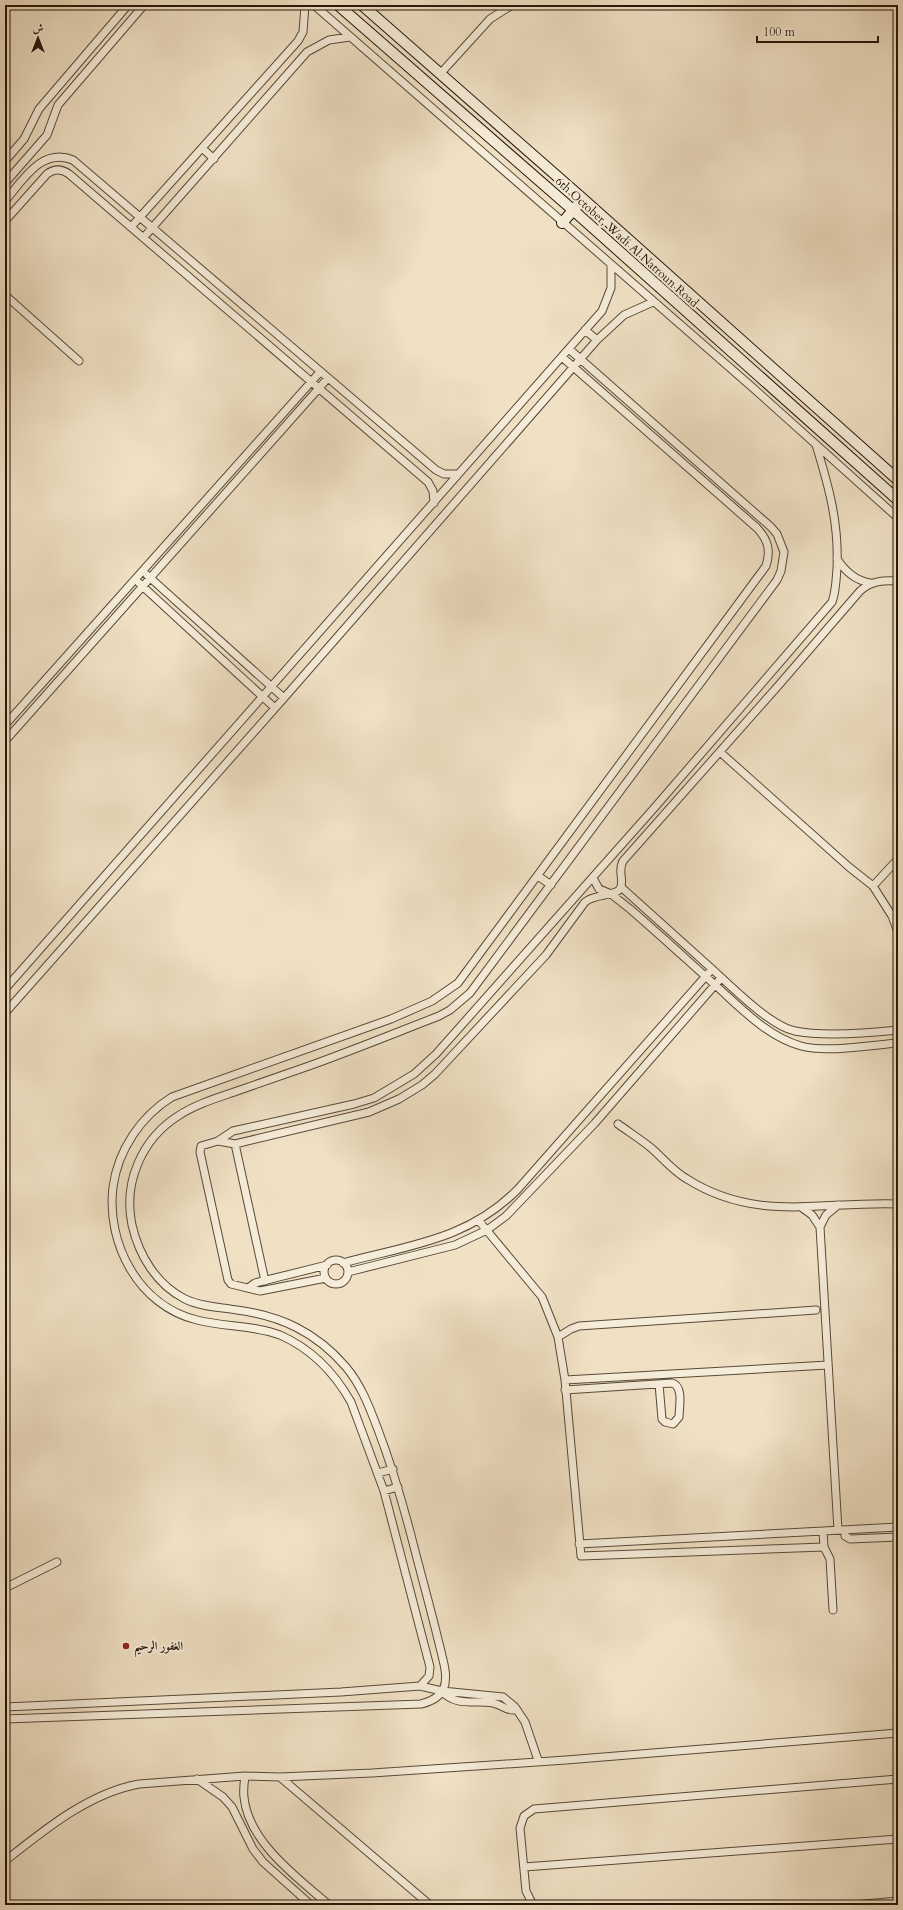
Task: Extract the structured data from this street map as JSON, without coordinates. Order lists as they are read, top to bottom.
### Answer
{
  "streets": {
    "street": ["6th October, Wadi Al Natroun Road"]
  },
  "places": ["الغفور الرحيم"],
  "scale_bar": "100 m",
  "north": "top"
}
